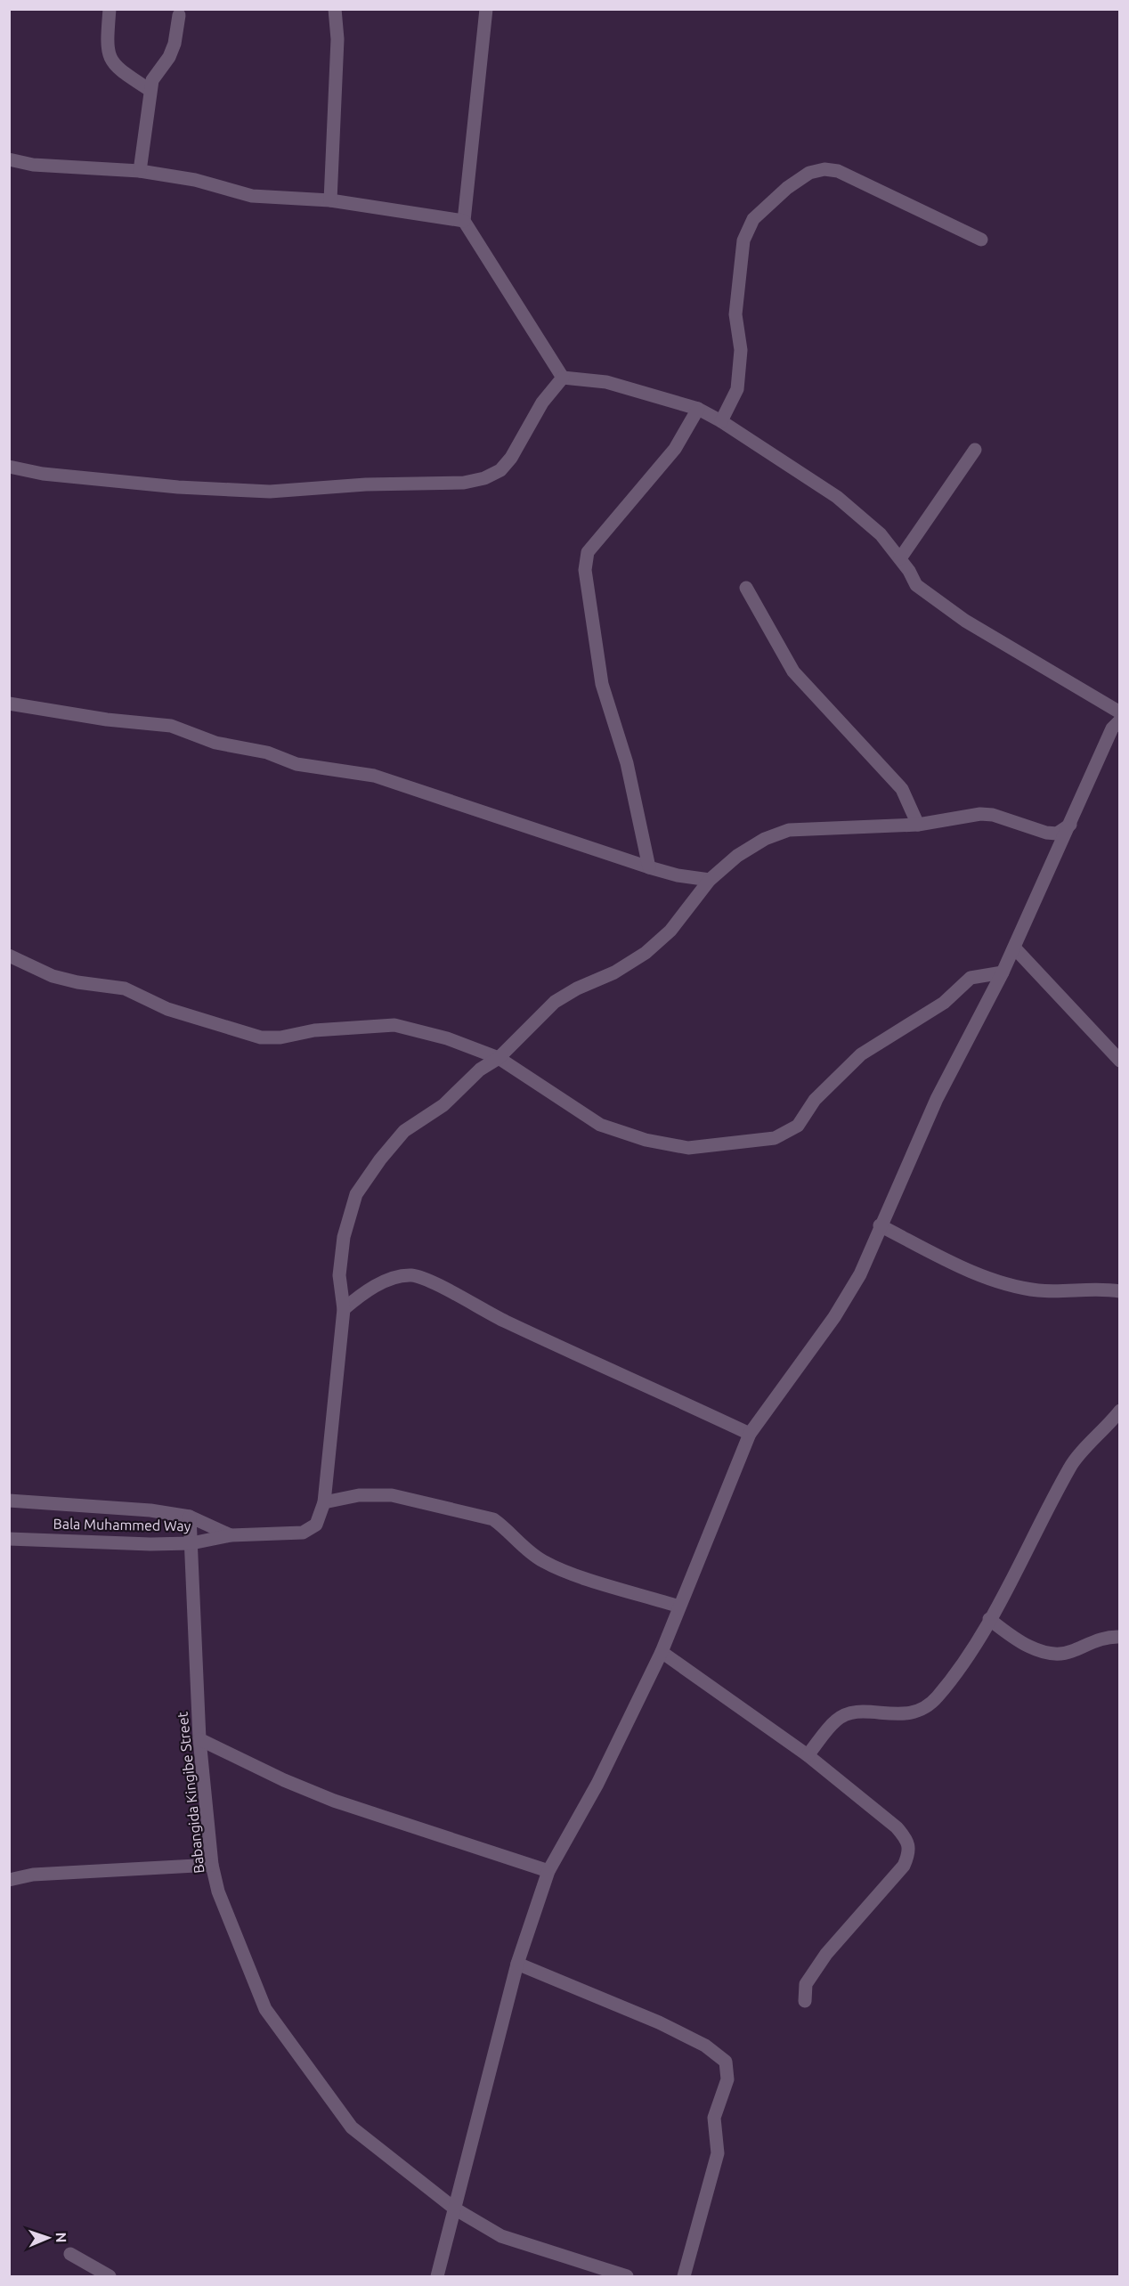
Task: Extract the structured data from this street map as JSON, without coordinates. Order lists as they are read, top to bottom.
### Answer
{
  "streets": {
    "street": ["Bala Muhammed Way", "Babangida Kingibe Street"]
  },
  "crossings": [
    ["Bala Muhammed Way", "Babangida Kingibe Street"]
  ],
  "north": "right"
}
